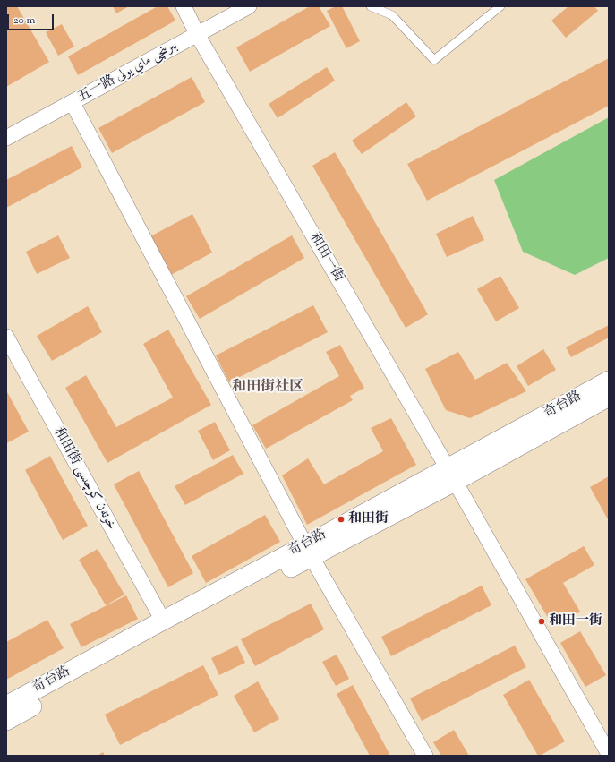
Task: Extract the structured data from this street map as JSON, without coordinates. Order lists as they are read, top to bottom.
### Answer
{
  "streets": {
    "street": [
      "五一路 بىرىنچى ماي يولى",
      "和田一街",
      "奇台路",
      "和田街 خوتەن كوچىسى"
    ]
  },
  "crossings": [
    ["五一路 بىرىنچى ماي يولى", "和田一街"],
    ["和田一街", "奇台路"],
    ["奇台路", "和田街 خوتەن كوچىسى"]
  ],
  "districts": ["和田街社区"],
  "places": ["和田街", "和田一街"],
  "scale_bar": "20 m"
}
